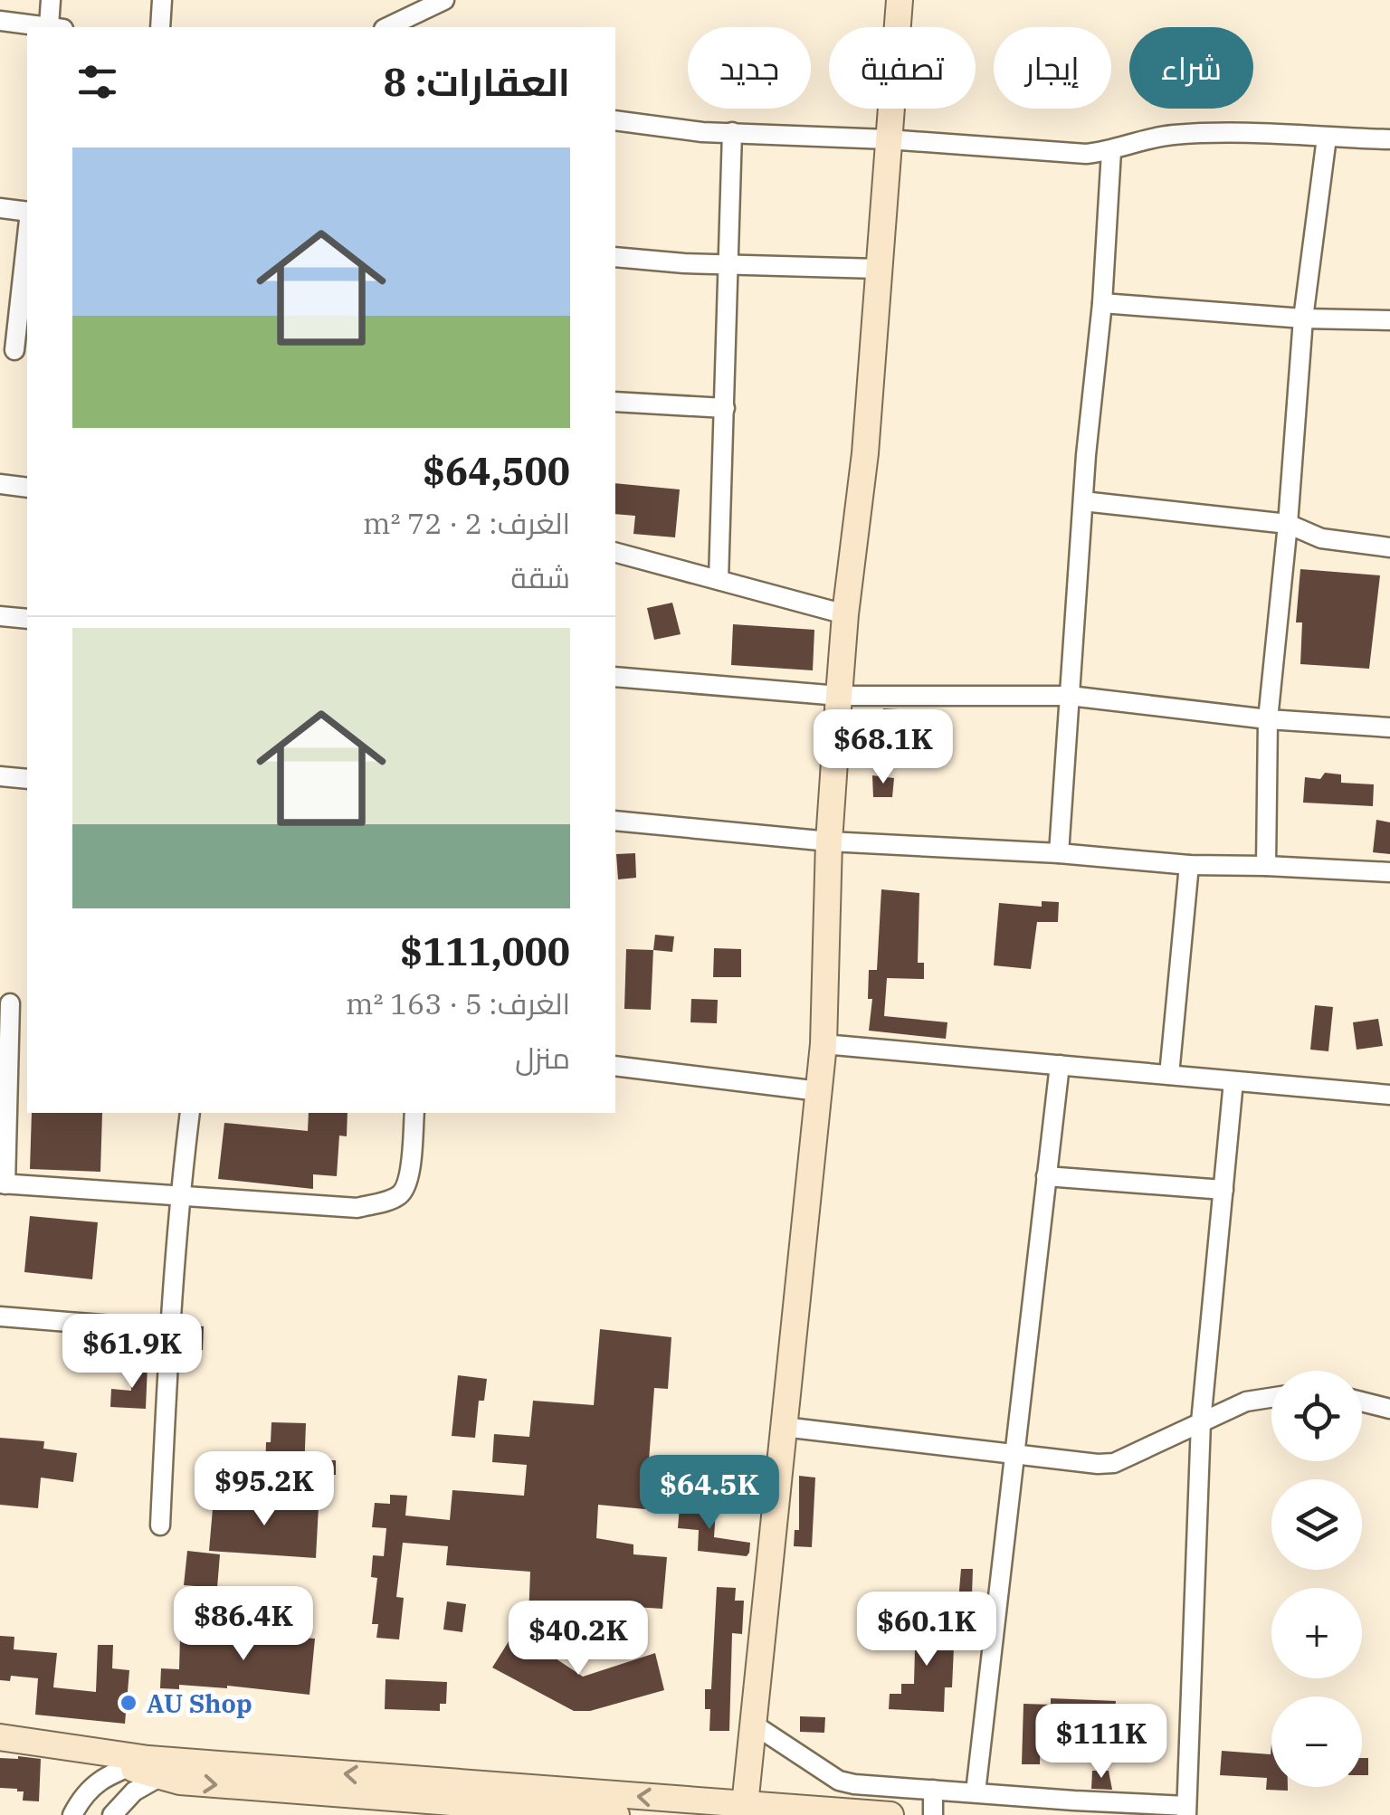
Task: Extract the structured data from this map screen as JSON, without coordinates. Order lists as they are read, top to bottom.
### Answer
{
  "places": ["AU Shop"],
  "page": {
    "chip": [
      "شراء",
      "إيجار",
      "تصفية",
      "جديد"
    ],
    "heading": "العقارات: 8",
    "list": [
      {
        "name": "$64,500",
        "note": "الغرف: 2 · 72 m² · شقة"
      },
      {
        "name": "$111,000",
        "note": "الغرف: 5 · 163 m² · منزل"
      }
    ],
    "price": [
      "$68.1K",
      "$61.9K",
      "$95.2K",
      "$64.5K",
      "$86.4K",
      "$60.1K",
      "$40.2K",
      "$111K"
    ],
    "map_buttons": ["+", "−"]
  }
}
